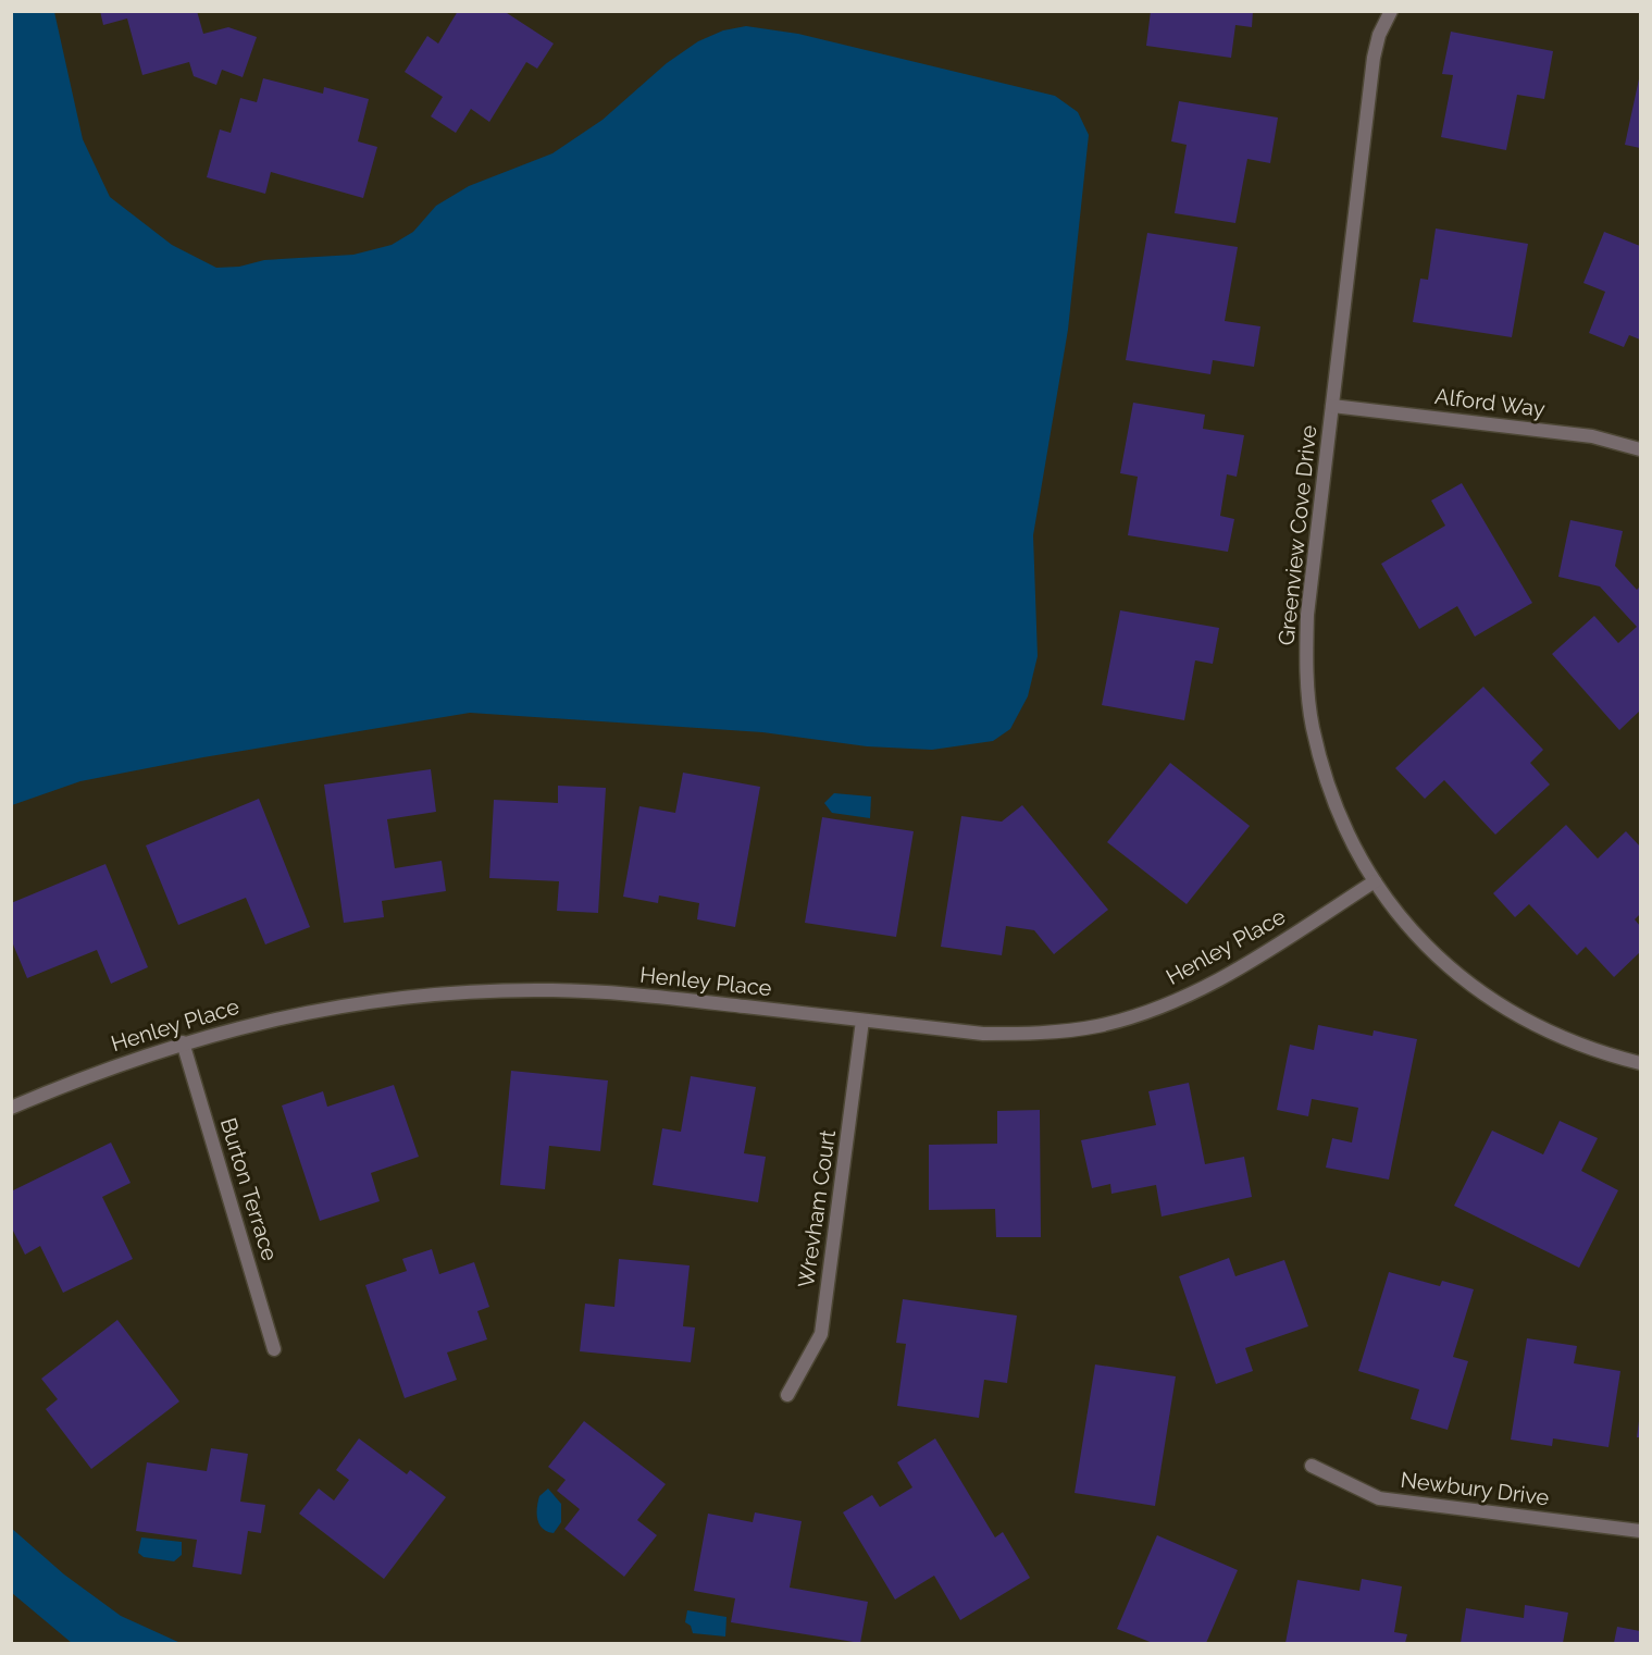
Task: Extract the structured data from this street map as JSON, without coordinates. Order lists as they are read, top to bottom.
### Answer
{
  "streets": {
    "street": [
      "Alford Way",
      "Greenview Cove Drive",
      "Henley Place",
      "Burton Terrace",
      "Wrevham Court",
      "Newbury Drive"
    ]
  },
  "crossings": [
    ["Alford Way", "Greenview Cove Drive"],
    ["Greenview Cove Drive", "Henley Place"],
    ["Henley Place", "Burton Terrace"],
    ["Henley Place", "Wrevham Court"]
  ]
}
